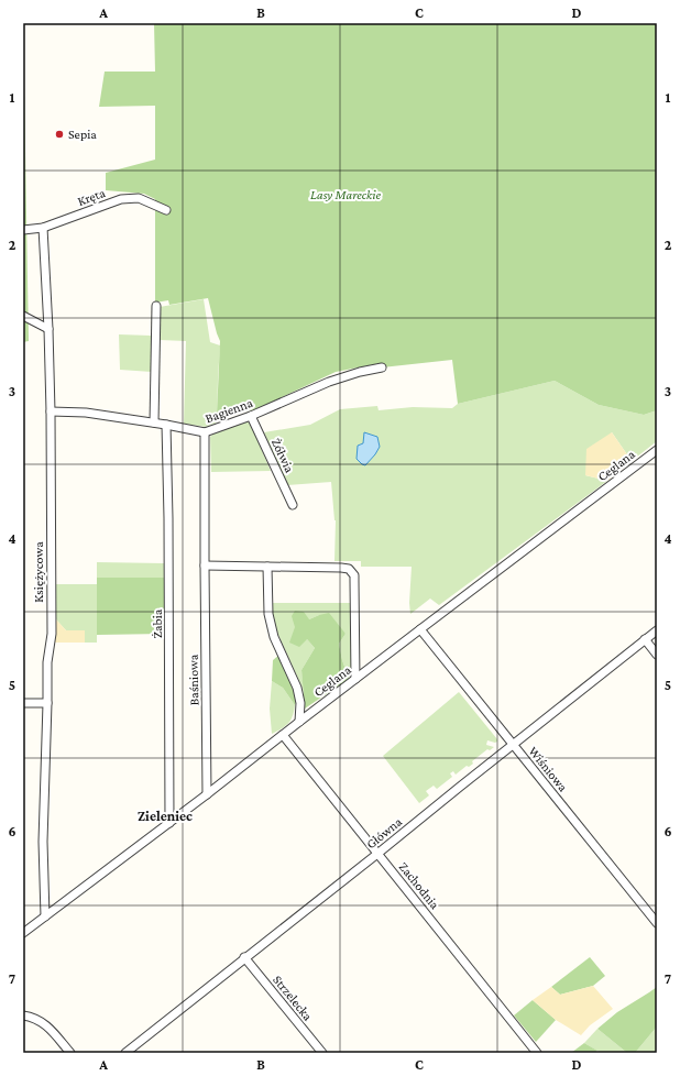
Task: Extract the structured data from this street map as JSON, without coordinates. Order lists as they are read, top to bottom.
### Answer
{
  "streets": {
    "street": [
      "Kręta",
      "Bagienna",
      "Żółwia",
      "Ceglana",
      "Księżycowa",
      "Żabia",
      "Baśniowa",
      "Wiśniowa",
      "Główna",
      "Zachodnia",
      "Strzelecka"
    ]
  },
  "crossings": [
    ["Kręta", "Księżycowa"],
    ["Bagienna", "Żółwia"],
    ["Bagienna", "Księżycowa"],
    ["Bagienna", "Żabia"],
    ["Bagienna", "Baśniowa"],
    ["Ceglana", "Księżycowa"],
    ["Ceglana", "Żabia"],
    ["Ceglana", "Baśniowa"],
    ["Ceglana", "Wiśniowa"],
    ["Ceglana", "Zachodnia"],
    ["Wiśniowa", "Główna"],
    ["Główna", "Zachodnia"],
    ["Główna", "Strzelecka"]
  ],
  "districts": ["Zieleniec"],
  "parks": ["Lasy Mareckie"],
  "places": ["Sepia"],
  "grid": {
    "columns": [
      "A",
      "B",
      "C",
      "D"
    ],
    "rows": [
      "1",
      "2",
      "3",
      "4",
      "5",
      "6",
      "7"
    ]
  }
}
